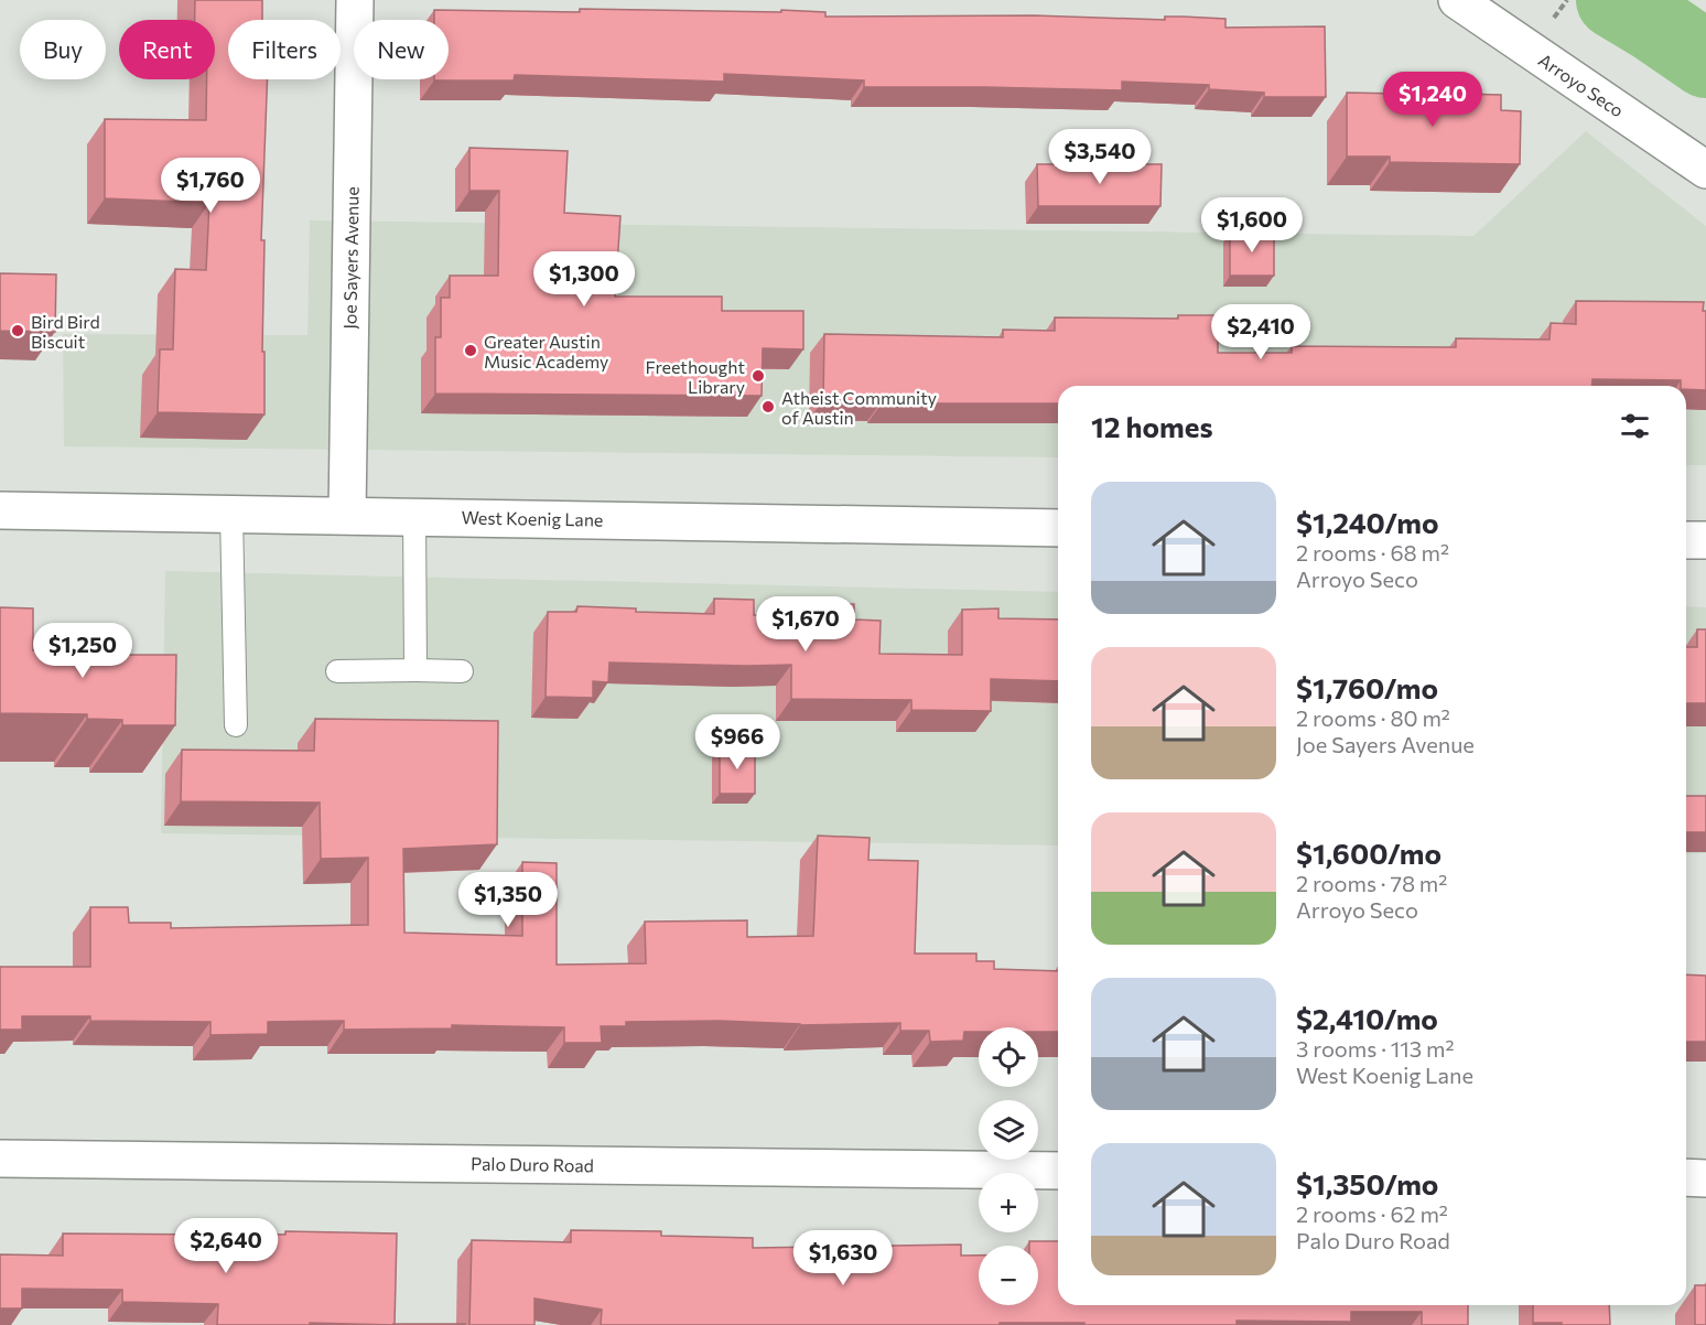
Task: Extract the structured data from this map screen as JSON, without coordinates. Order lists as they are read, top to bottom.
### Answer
{
  "streets": {
    "street": [
      "Arroyo Seco",
      "Joe Sayers Avenue",
      "West Koenig Lane",
      "Palo Duro Road"
    ]
  },
  "crossings": [
    ["Joe Sayers Avenue", "West Koenig Lane"]
  ],
  "places": [
    "Bird Bird Biscuit",
    "Greater Austin Music Academy",
    "Freethought Library",
    "Atheist Community of Austin"
  ],
  "page": {
    "chip": [
      "Buy",
      "Rent",
      "Filters",
      "New"
    ],
    "price": [
      "$1,240",
      "$3,540",
      "$1,760",
      "$1,600",
      "$1,300",
      "$2,410",
      "$1,670",
      "$1,250",
      "$966",
      "$1,350",
      "$2,640",
      "$1,630"
    ],
    "heading": "12 homes",
    "list": [
      {
        "name": "$1,240/mo",
        "note": "2 rooms · 68 m² · Arroyo Seco"
      },
      {
        "name": "$1,760/mo",
        "note": "2 rooms · 80 m² · Joe Sayers Avenue"
      },
      {
        "name": "$1,600/mo",
        "note": "2 rooms · 78 m² · Arroyo Seco"
      },
      {
        "name": "$2,410/mo",
        "note": "3 rooms · 113 m² · West Koenig Lane"
      },
      {
        "name": "$1,350/mo",
        "note": "2 rooms · 62 m² · Palo Duro Road"
      }
    ],
    "map_buttons": ["+", "−"]
  }
}
